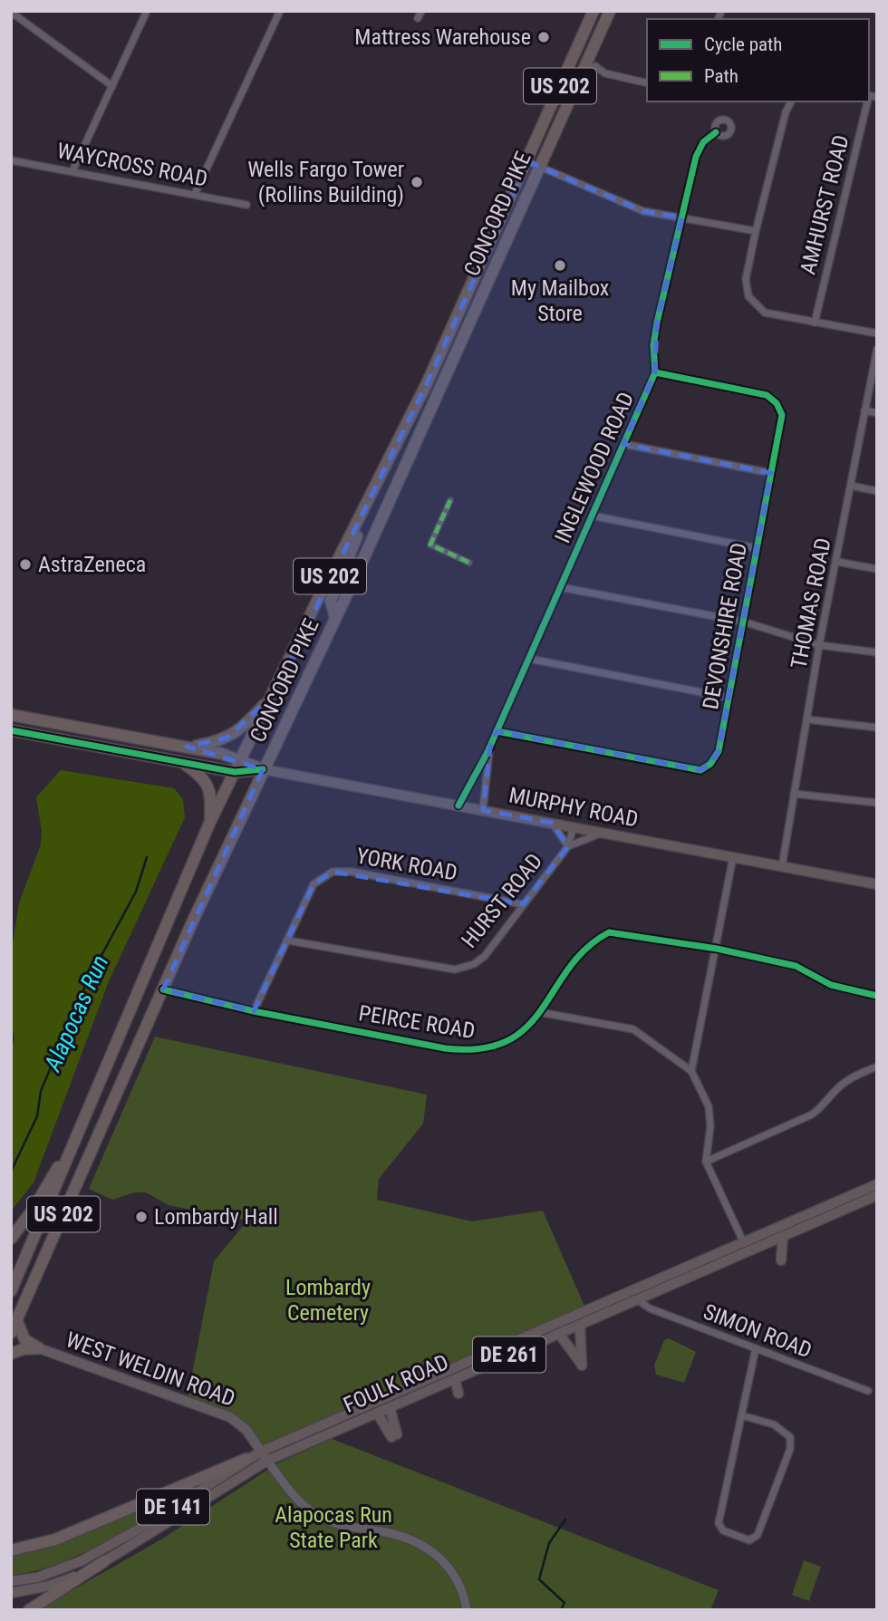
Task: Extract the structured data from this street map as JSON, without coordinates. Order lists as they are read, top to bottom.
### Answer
{
  "streets": {
    "highway": ["US 202", "CONCORD PIKE"],
    "main road": [
      "MURPHY ROAD",
      "DE 261",
      "WEST WELDIN ROAD",
      "FOULK ROAD",
      "DE 141"
    ],
    "street": [
      "WAYCROSS ROAD",
      "AMHURST ROAD",
      "INGLEWOOD ROAD",
      "THOMAS ROAD",
      "DEVONSHIRE ROAD",
      "YORK ROAD",
      "HURST ROAD",
      "PEIRCE ROAD",
      "SIMON ROAD"
    ]
  },
  "crossings": [
    ["CONCORD PIKE", "MURPHY ROAD"],
    ["CONCORD PIKE", "PEIRCE ROAD"],
    ["INGLEWOOD ROAD", "DEVONSHIRE ROAD"],
    ["INGLEWOOD ROAD", "MURPHY ROAD"],
    ["THOMAS ROAD", "MURPHY ROAD"],
    ["MURPHY ROAD", "HURST ROAD"],
    ["YORK ROAD", "HURST ROAD"],
    ["YORK ROAD", "PEIRCE ROAD"],
    ["SIMON ROAD", "FOULK ROAD"],
    ["WEST WELDIN ROAD", "FOULK ROAD"]
  ],
  "water": ["Alapocas Run"],
  "parks": ["Lombardy Cemetery", "Alapocas Run State Park"],
  "places": [
    "Mattress Warehouse",
    "Wells Fargo Tower (Rollins Building)",
    "My Mailbox Store",
    "AstraZeneca",
    "Lombardy Hall"
  ],
  "legend": ["Cycle path", "Path"]
}
